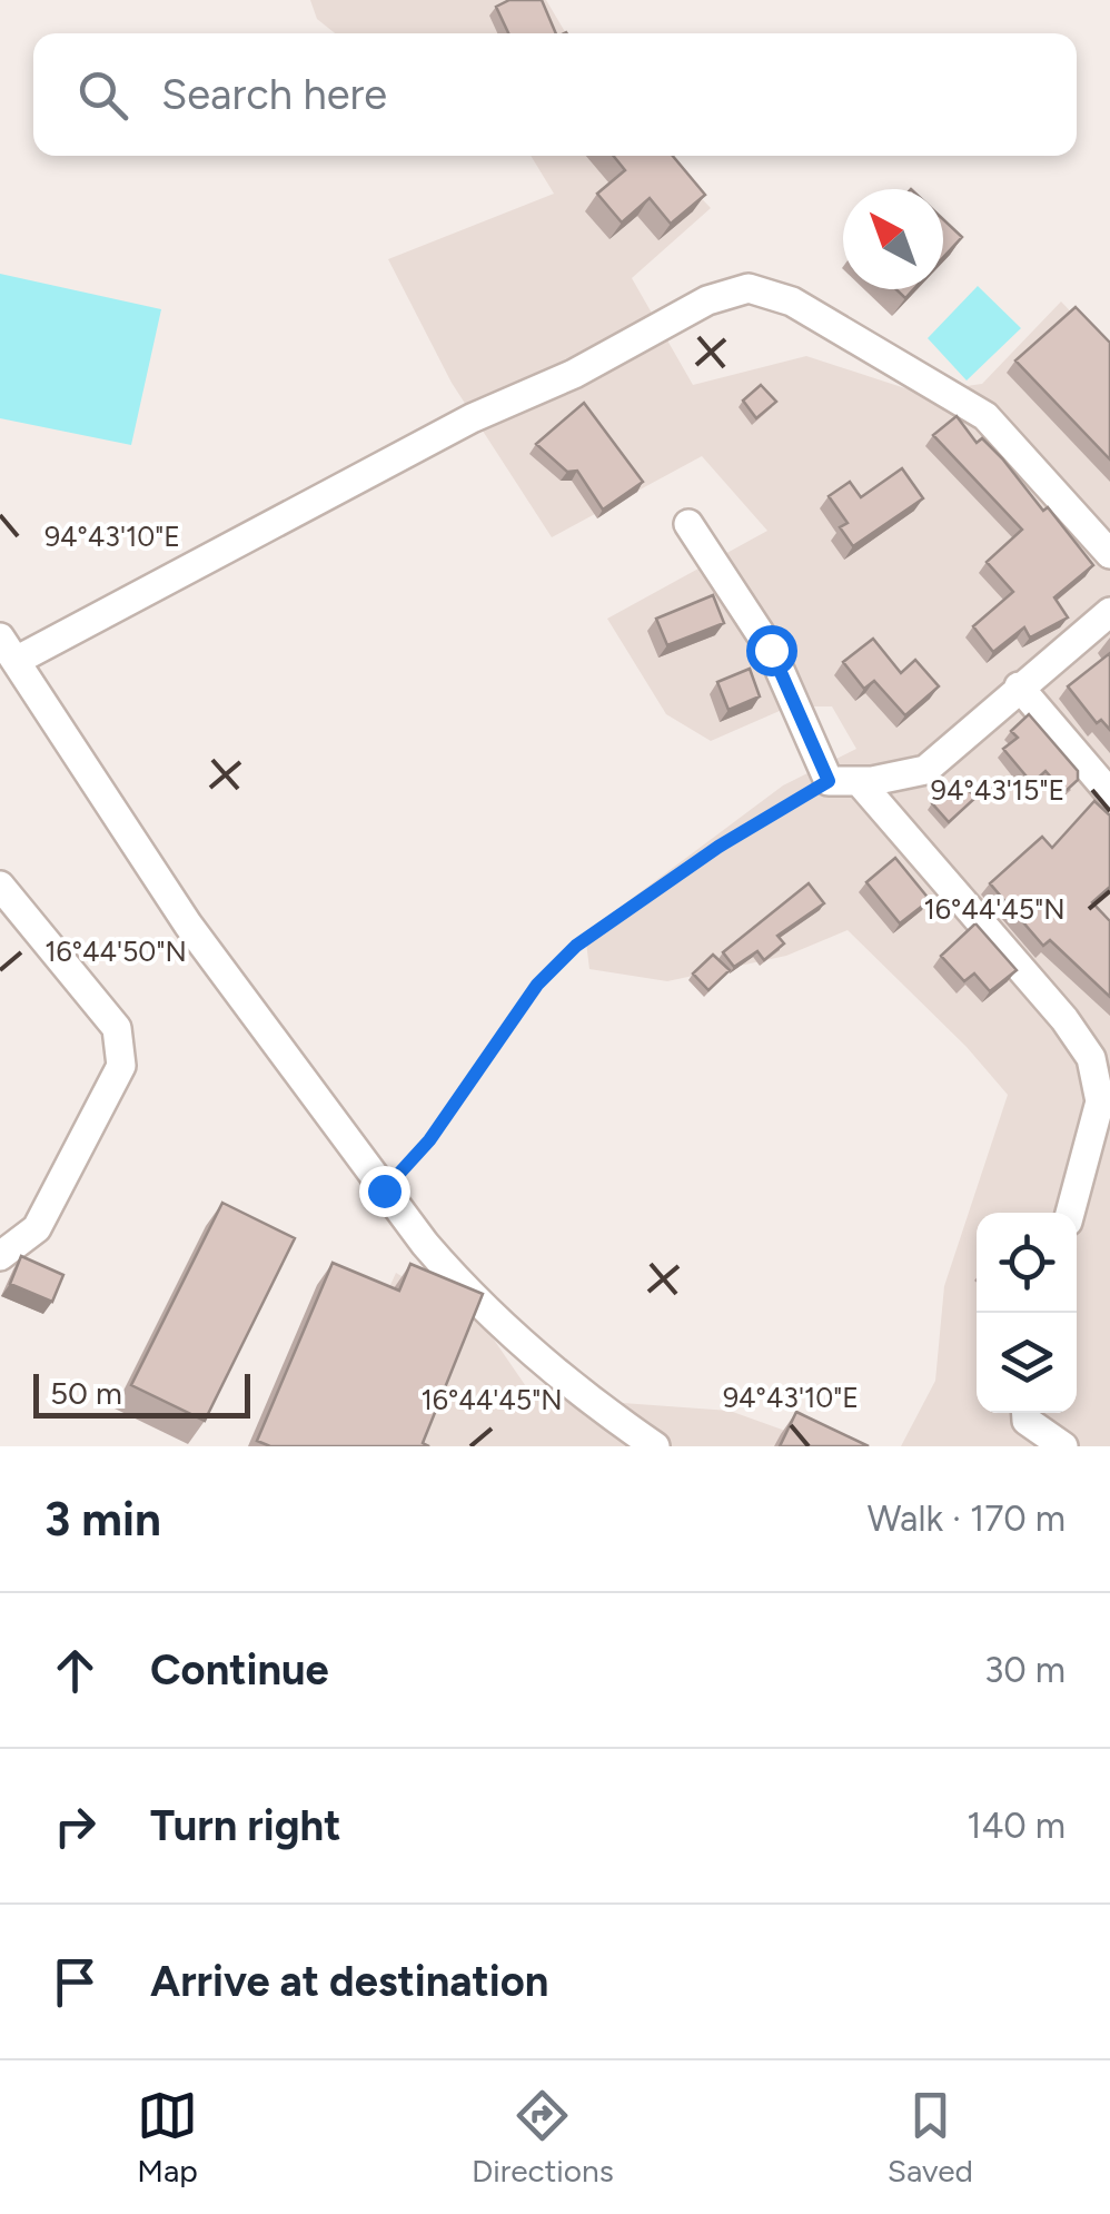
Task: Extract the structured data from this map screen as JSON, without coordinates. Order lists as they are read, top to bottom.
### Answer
{
  "scale_bar": "50 m",
  "north": "top left",
  "page": {
    "search": "Search here",
    "scale": "50 m",
    "heading": ["3 min", "Walk · 170 m"],
    "list": [
      ["Continue", "30 m"],
      ["Turn right", "140 m"],
      "Arrive at destination"
    ],
    "nav": ["Map", "Directions", "Saved"]
  },
  "coordinates": [
    "94°43'10\"E",
    "94°43'15\"E",
    "16°44'45\"N",
    "16°44'50\"N"
  ]
}
